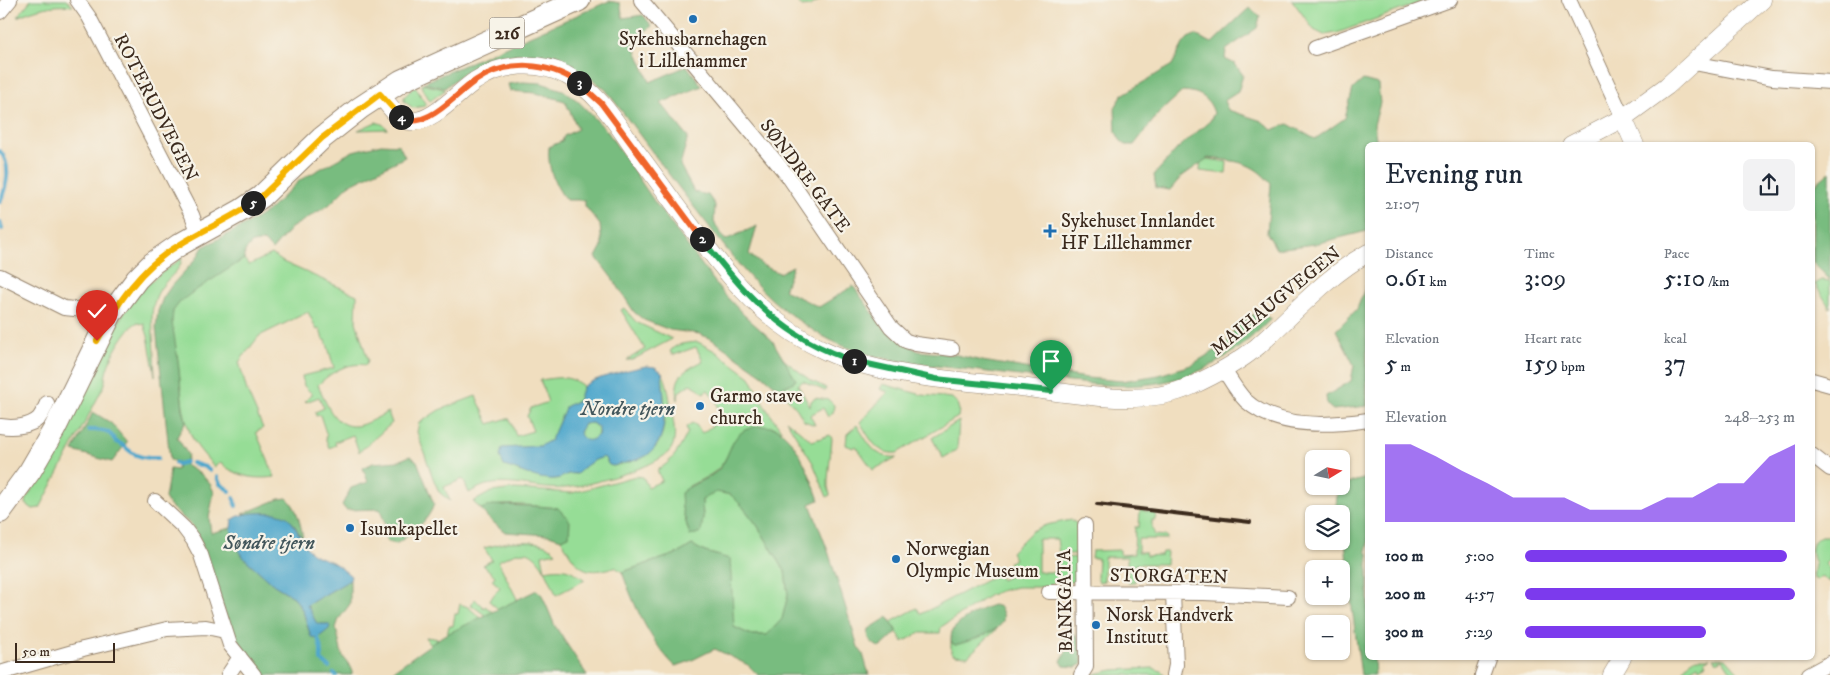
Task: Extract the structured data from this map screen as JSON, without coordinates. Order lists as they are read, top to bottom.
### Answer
{
  "streets": {
    "main road": ["216"],
    "street": [
      "ROTERUDVEGEN",
      "SØNDRE GATE",
      "MAIHAUGVEGEN",
      "STORGATEN",
      "BANKGATA"
    ]
  },
  "crossings": [
    ["216", "ROTERUDVEGEN"],
    ["216", "MAIHAUGVEGEN"],
    ["STORGATEN", "BANKGATA"]
  ],
  "water": ["Nordre tjern", "Søndre tjern"],
  "places": {
    "other": [
      "Sykehusbarnehagen i Lillehammer",
      "Garmo stave church",
      "Isumkapellet",
      "Norwegian Olympic Museum",
      "Norsk Handverk Institutt"
    ],
    "health": ["Sykehuset Innlandet HF Lillehammer"]
  },
  "scale_bar": "50 m",
  "north": "right",
  "page": {
    "pins": [
      "3",
      "4",
      "5",
      "2",
      "1"
    ],
    "heading": ["Evening run", "21:07"],
    "stats": [
      ["Distance", "0.61 km"],
      ["Time", "3:09"],
      ["Pace", "5:10 /km"],
      ["Elevation", "5 m"],
      ["Heart rate", "159 bpm"],
      ["kcal", "37"]
    ],
    "chart": ["Elevation", "248–253 m"],
    "map_buttons": ["+", "−"],
    "list": [
      {
        "name": "100 m",
        "note": "5:00"
      },
      {
        "name": "200 m",
        "note": "4:57"
      },
      {
        "name": "300 m",
        "note": "5:29"
      }
    ],
    "scale": "50 m"
  }
}
